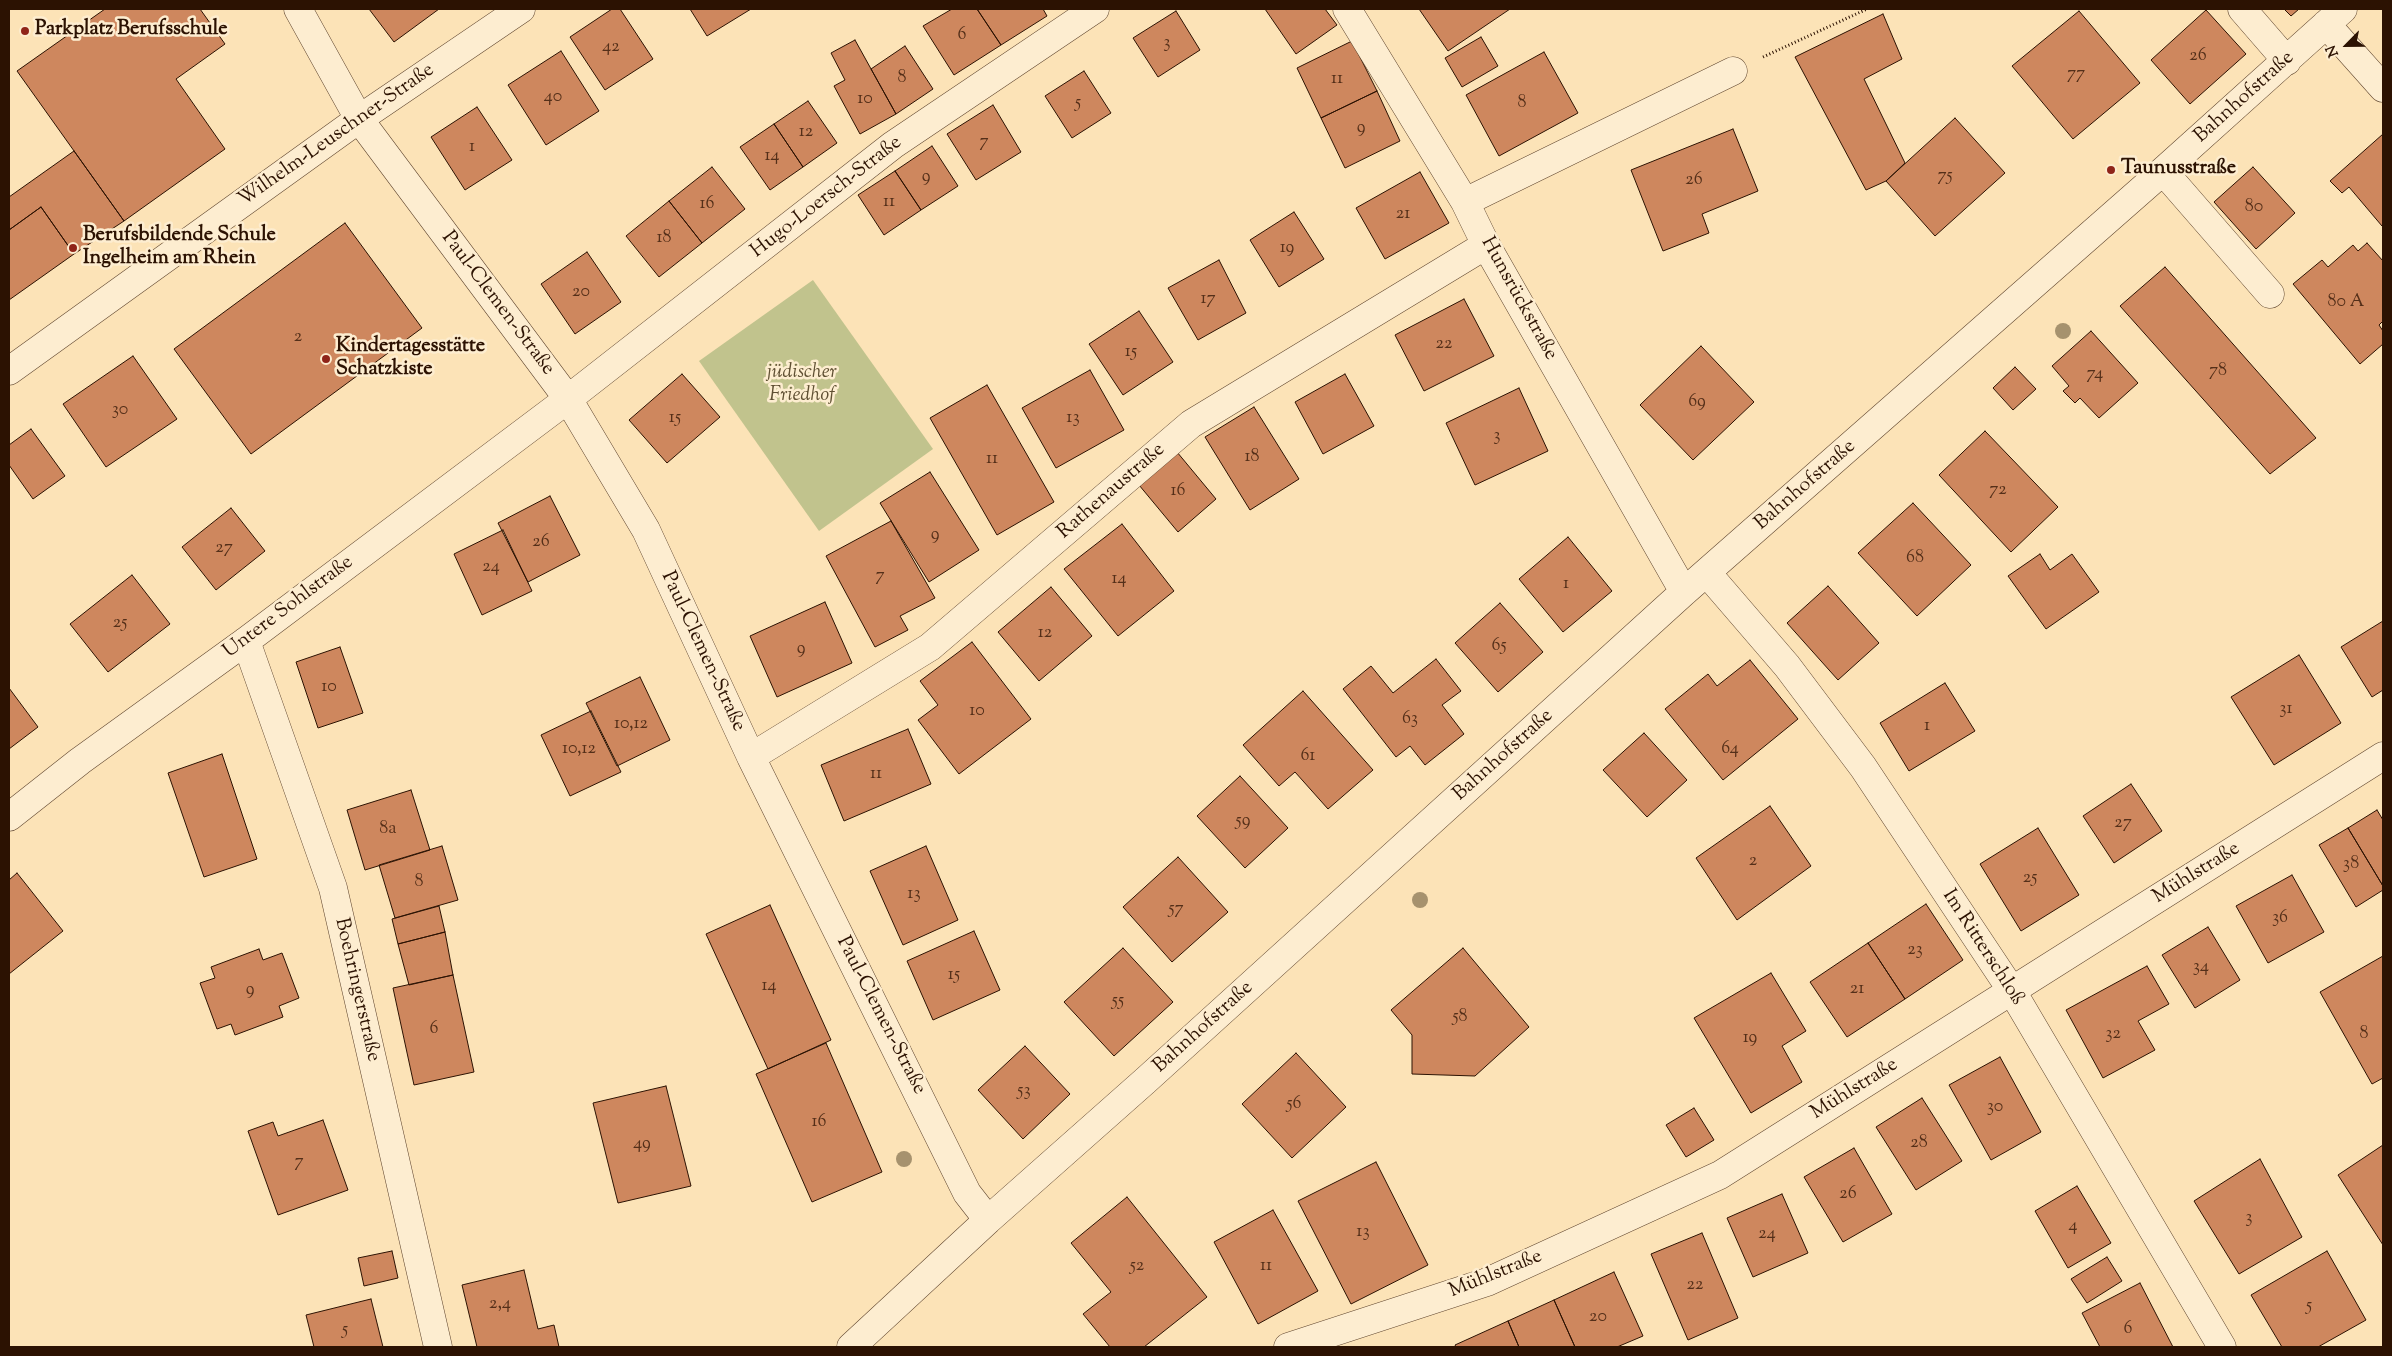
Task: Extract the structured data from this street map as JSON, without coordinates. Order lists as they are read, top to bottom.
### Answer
{
  "streets": {
    "street": [
      "Bahnhofstraße",
      "Wilhelm-Leuschner-Straße",
      "Hugo-Loersch-Straße",
      "Hunsrückstraße",
      "Paul-Clemen-Straße",
      "Rathenaustraße",
      "Untere Sohlstraße",
      "Mühlstraße",
      "Im Ritterschloß",
      "Boehringerstraße"
    ]
  },
  "crossings": [
    ["Bahnhofstraße", "Hunsrückstraße"],
    ["Bahnhofstraße", "Paul-Clemen-Straße"],
    ["Bahnhofstraße", "Im Ritterschloß"],
    ["Wilhelm-Leuschner-Straße", "Paul-Clemen-Straße"],
    ["Hugo-Loersch-Straße", "Paul-Clemen-Straße"],
    ["Hugo-Loersch-Straße", "Untere Sohlstraße"],
    ["Hunsrückstraße", "Rathenaustraße"],
    ["Paul-Clemen-Straße", "Rathenaustraße"],
    ["Paul-Clemen-Straße", "Untere Sohlstraße"],
    ["Untere Sohlstraße", "Boehringerstraße"],
    ["Mühlstraße", "Im Ritterschloß"]
  ],
  "parks": ["jüdischer Friedhof"],
  "places": [
    "Parkplatz Berufsschule",
    "Taunusstraße",
    "Berufsbildende Schule Ingelheim am Rhein",
    "Kindertagesstätte Schatzkiste"
  ],
  "house_numbers": [
    "6",
    "3",
    "42",
    "26",
    "77",
    "8",
    "11",
    "40",
    "10",
    "5",
    "8",
    "9",
    "12",
    "7",
    "1",
    "14",
    "75",
    "9",
    "26",
    "11",
    "16",
    "80",
    "21",
    "18",
    "19",
    "20",
    "17",
    "80 A",
    "2",
    "22",
    "15",
    "78",
    "74",
    "69",
    "30",
    "15",
    "13",
    "3",
    "18",
    "11",
    "72",
    "16",
    "9",
    "26",
    "27",
    "68",
    "24",
    "7",
    "14",
    "1",
    "25",
    "12",
    "65",
    "9",
    "10",
    "31",
    "10",
    "63",
    "10,12",
    "1",
    "10,12",
    "64",
    "61",
    "11",
    "59",
    "27",
    "8a",
    "2",
    "38",
    "25",
    "8",
    "13",
    "57",
    "36",
    "23",
    "34",
    "15",
    "14",
    "21",
    "9",
    "55",
    "58",
    "6",
    "32",
    "8",
    "19",
    "53",
    "56",
    "30",
    "16",
    "28",
    "49",
    "7",
    "26",
    "3",
    "4",
    "13",
    "24",
    "52",
    "11",
    "22",
    "2,4",
    "5",
    "20",
    "6",
    "5"
  ],
  "north": "bottom left"
}
